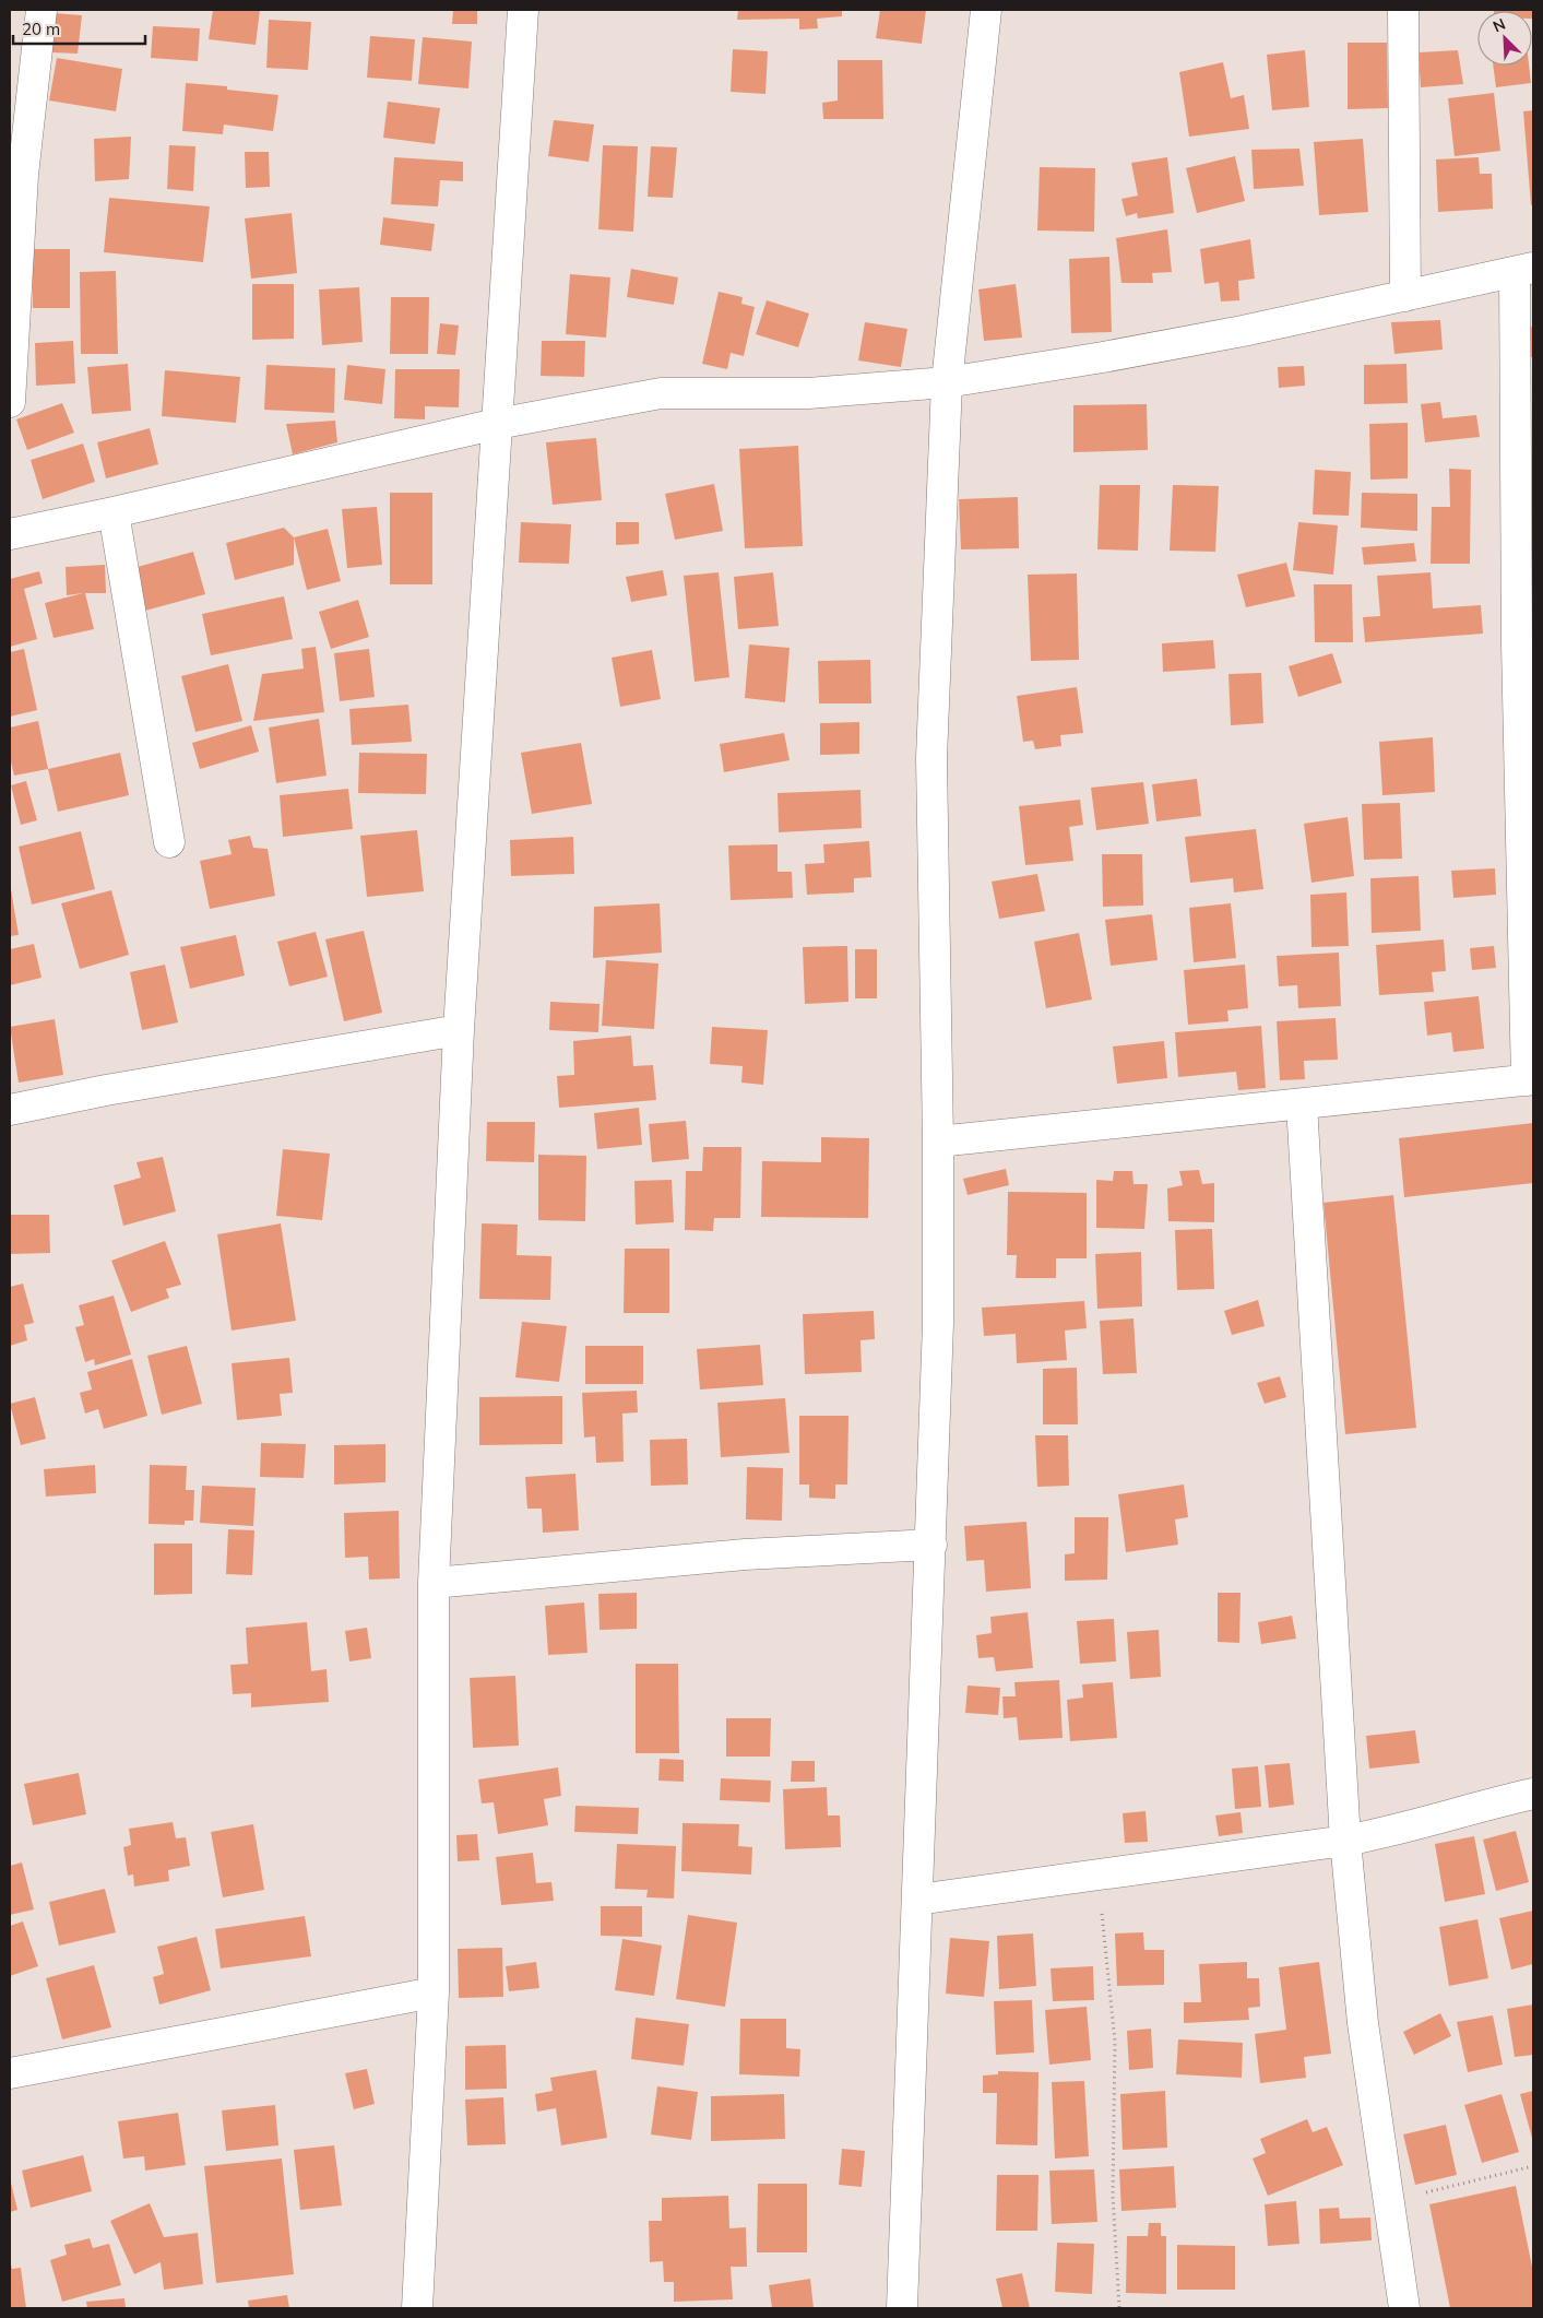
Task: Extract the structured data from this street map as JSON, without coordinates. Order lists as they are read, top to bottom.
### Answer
{
  "scale_bar": "20 m",
  "north": "top left"
}
